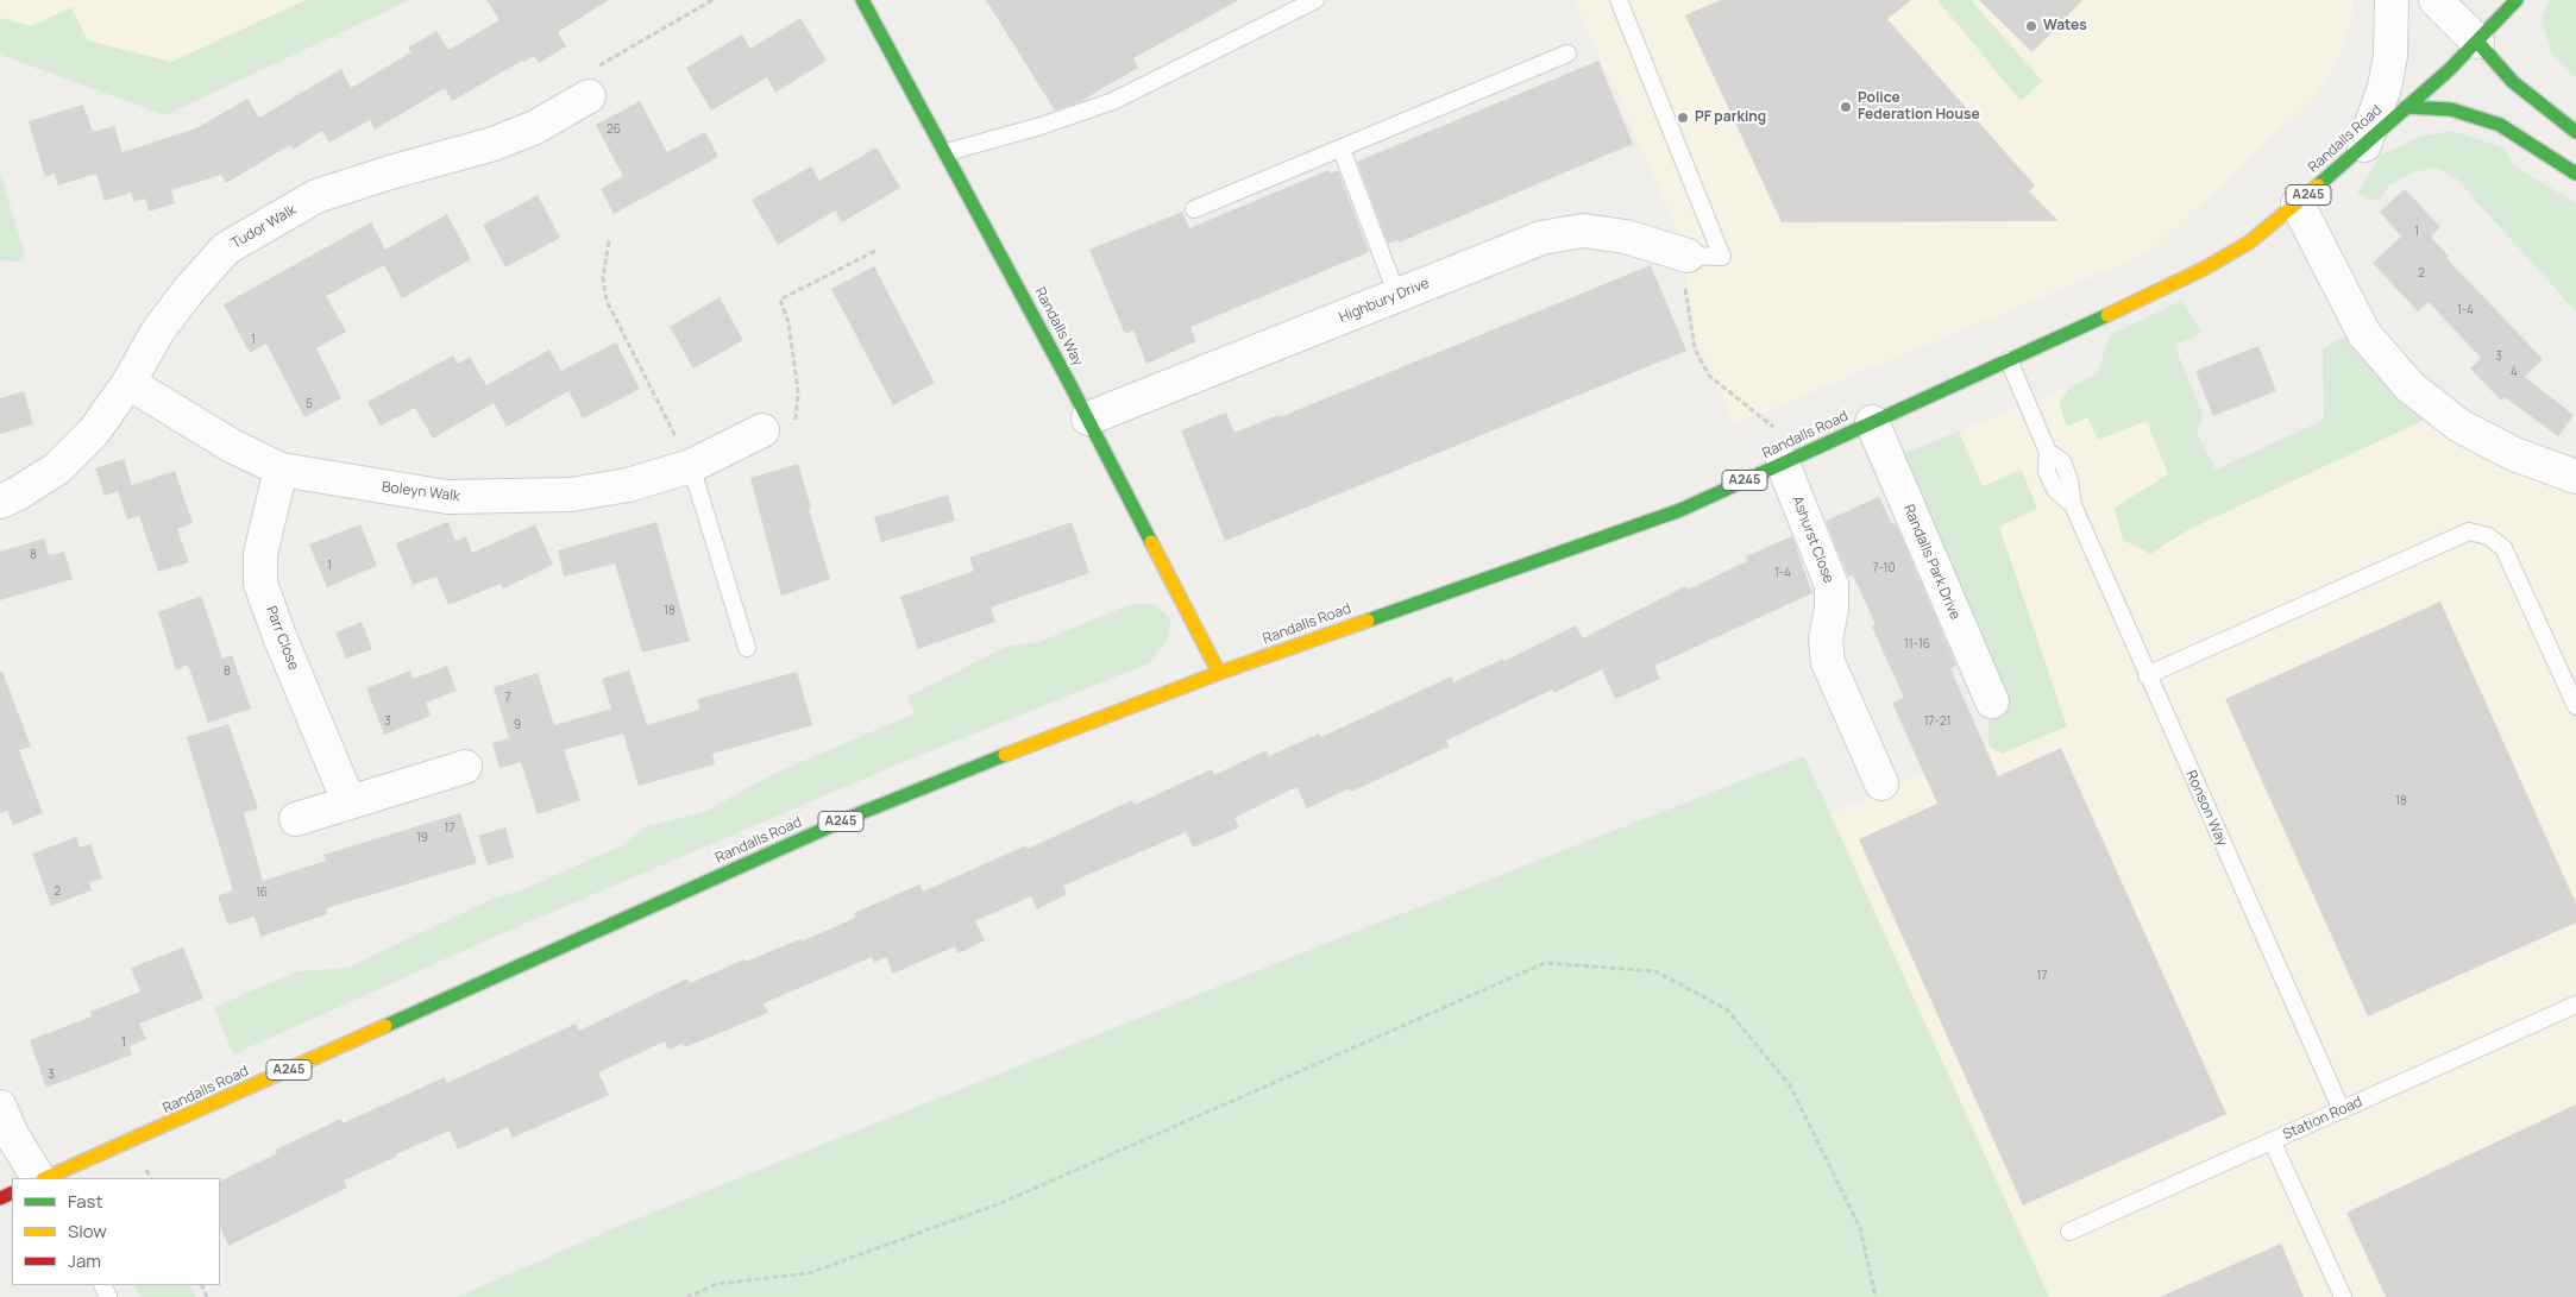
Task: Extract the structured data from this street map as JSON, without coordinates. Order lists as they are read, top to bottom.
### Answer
{
  "streets": {
    "main road": ["Randalls Road", "A245", "Randalls Way"],
    "street": [
      "Tudor Walk",
      "Highbury Drive",
      "Boleyn Walk",
      "Ashurst Close",
      "Randalls Park Drive",
      "Parr Close"
    ],
    "lane": ["Ronson Way", "Station Road"]
  },
  "crossings": [
    ["Randalls Road", "Randalls Way"],
    ["Randalls Road", "Ashurst Close"],
    ["Randalls Road", "Randalls Park Drive"],
    ["Randalls Road", "Ronson Way"],
    ["Tudor Walk", "Boleyn Walk"],
    ["Highbury Drive", "Randalls Way"],
    ["Boleyn Walk", "Parr Close"],
    ["Ronson Way", "Station Road"]
  ],
  "places": ["Wates", "Police Federation House", "PF parking"],
  "house_numbers": [
    "26",
    "1",
    "2",
    "1-4",
    "1",
    "3",
    "4",
    "5",
    "8",
    "1",
    "7-10",
    "1-4",
    "18",
    "11-16",
    "8",
    "7",
    "3",
    "17-21",
    "9",
    "18",
    "17",
    "19",
    "2",
    "16",
    "17",
    "1",
    "3"
  ],
  "legend": ["Fast", "Slow", "Jam"]
}
